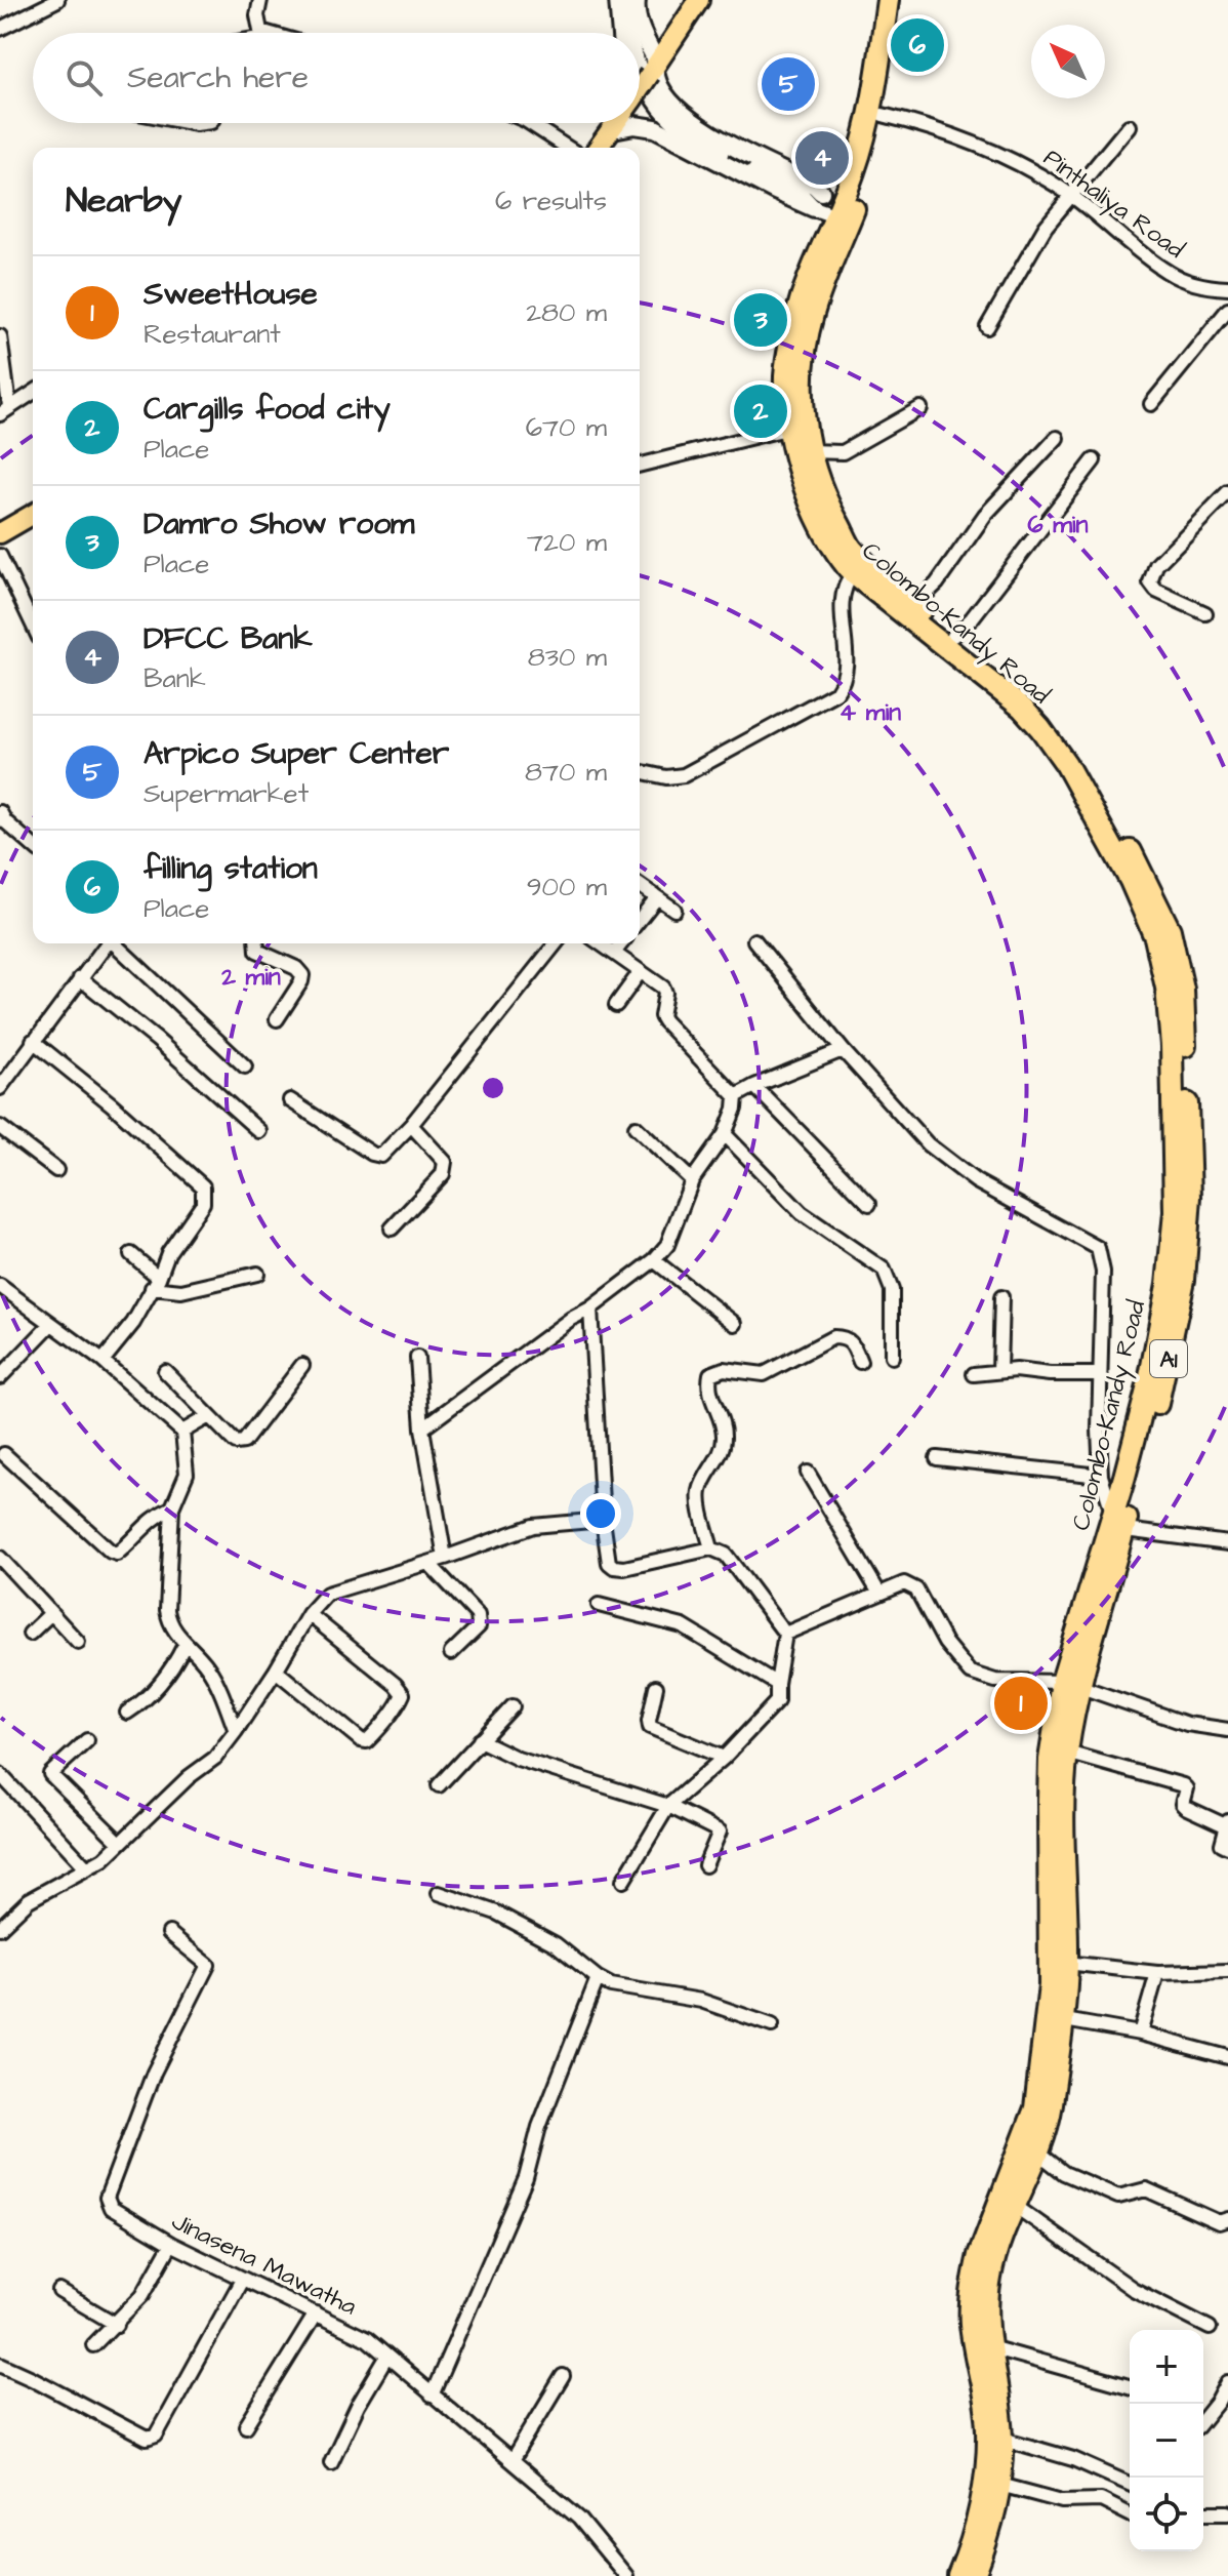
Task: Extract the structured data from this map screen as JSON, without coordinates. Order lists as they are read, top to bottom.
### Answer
{
  "streets": {
    "highway": ["Colombo-Kandy Road", "A1"],
    "street": ["Pinthaliya Road", "Jinasena Mawatha"]
  },
  "crossings": [
    ["Pinthaliya Road", "Colombo-Kandy Road"]
  ],
  "north": "top left",
  "page": {
    "pins": [
      "6",
      "5",
      "4",
      "3",
      "2",
      "1"
    ],
    "search": "Search here",
    "heading": ["Nearby", "6 results"],
    "list": [
      {
        "mark": "1",
        "name": "SweetHouse",
        "note": "Restaurant",
        "value": "280 m"
      },
      {
        "mark": "2",
        "name": "Cargills food city",
        "note": "Place",
        "value": "670 m"
      },
      {
        "mark": "3",
        "name": "Damro Show room",
        "note": "Place",
        "value": "720 m"
      },
      {
        "mark": "4",
        "name": "DFCC Bank",
        "note": "Bank",
        "value": "830 m"
      },
      {
        "mark": "5",
        "name": "Arpico Super Center",
        "note": "Supermarket",
        "value": "870 m"
      },
      {
        "mark": "6",
        "name": "filling station",
        "note": "Place",
        "value": "900 m"
      }
    ],
    "map_buttons": ["+", "−"]
  },
  "rings": ["6 min", "4 min", "2 min"]
}
